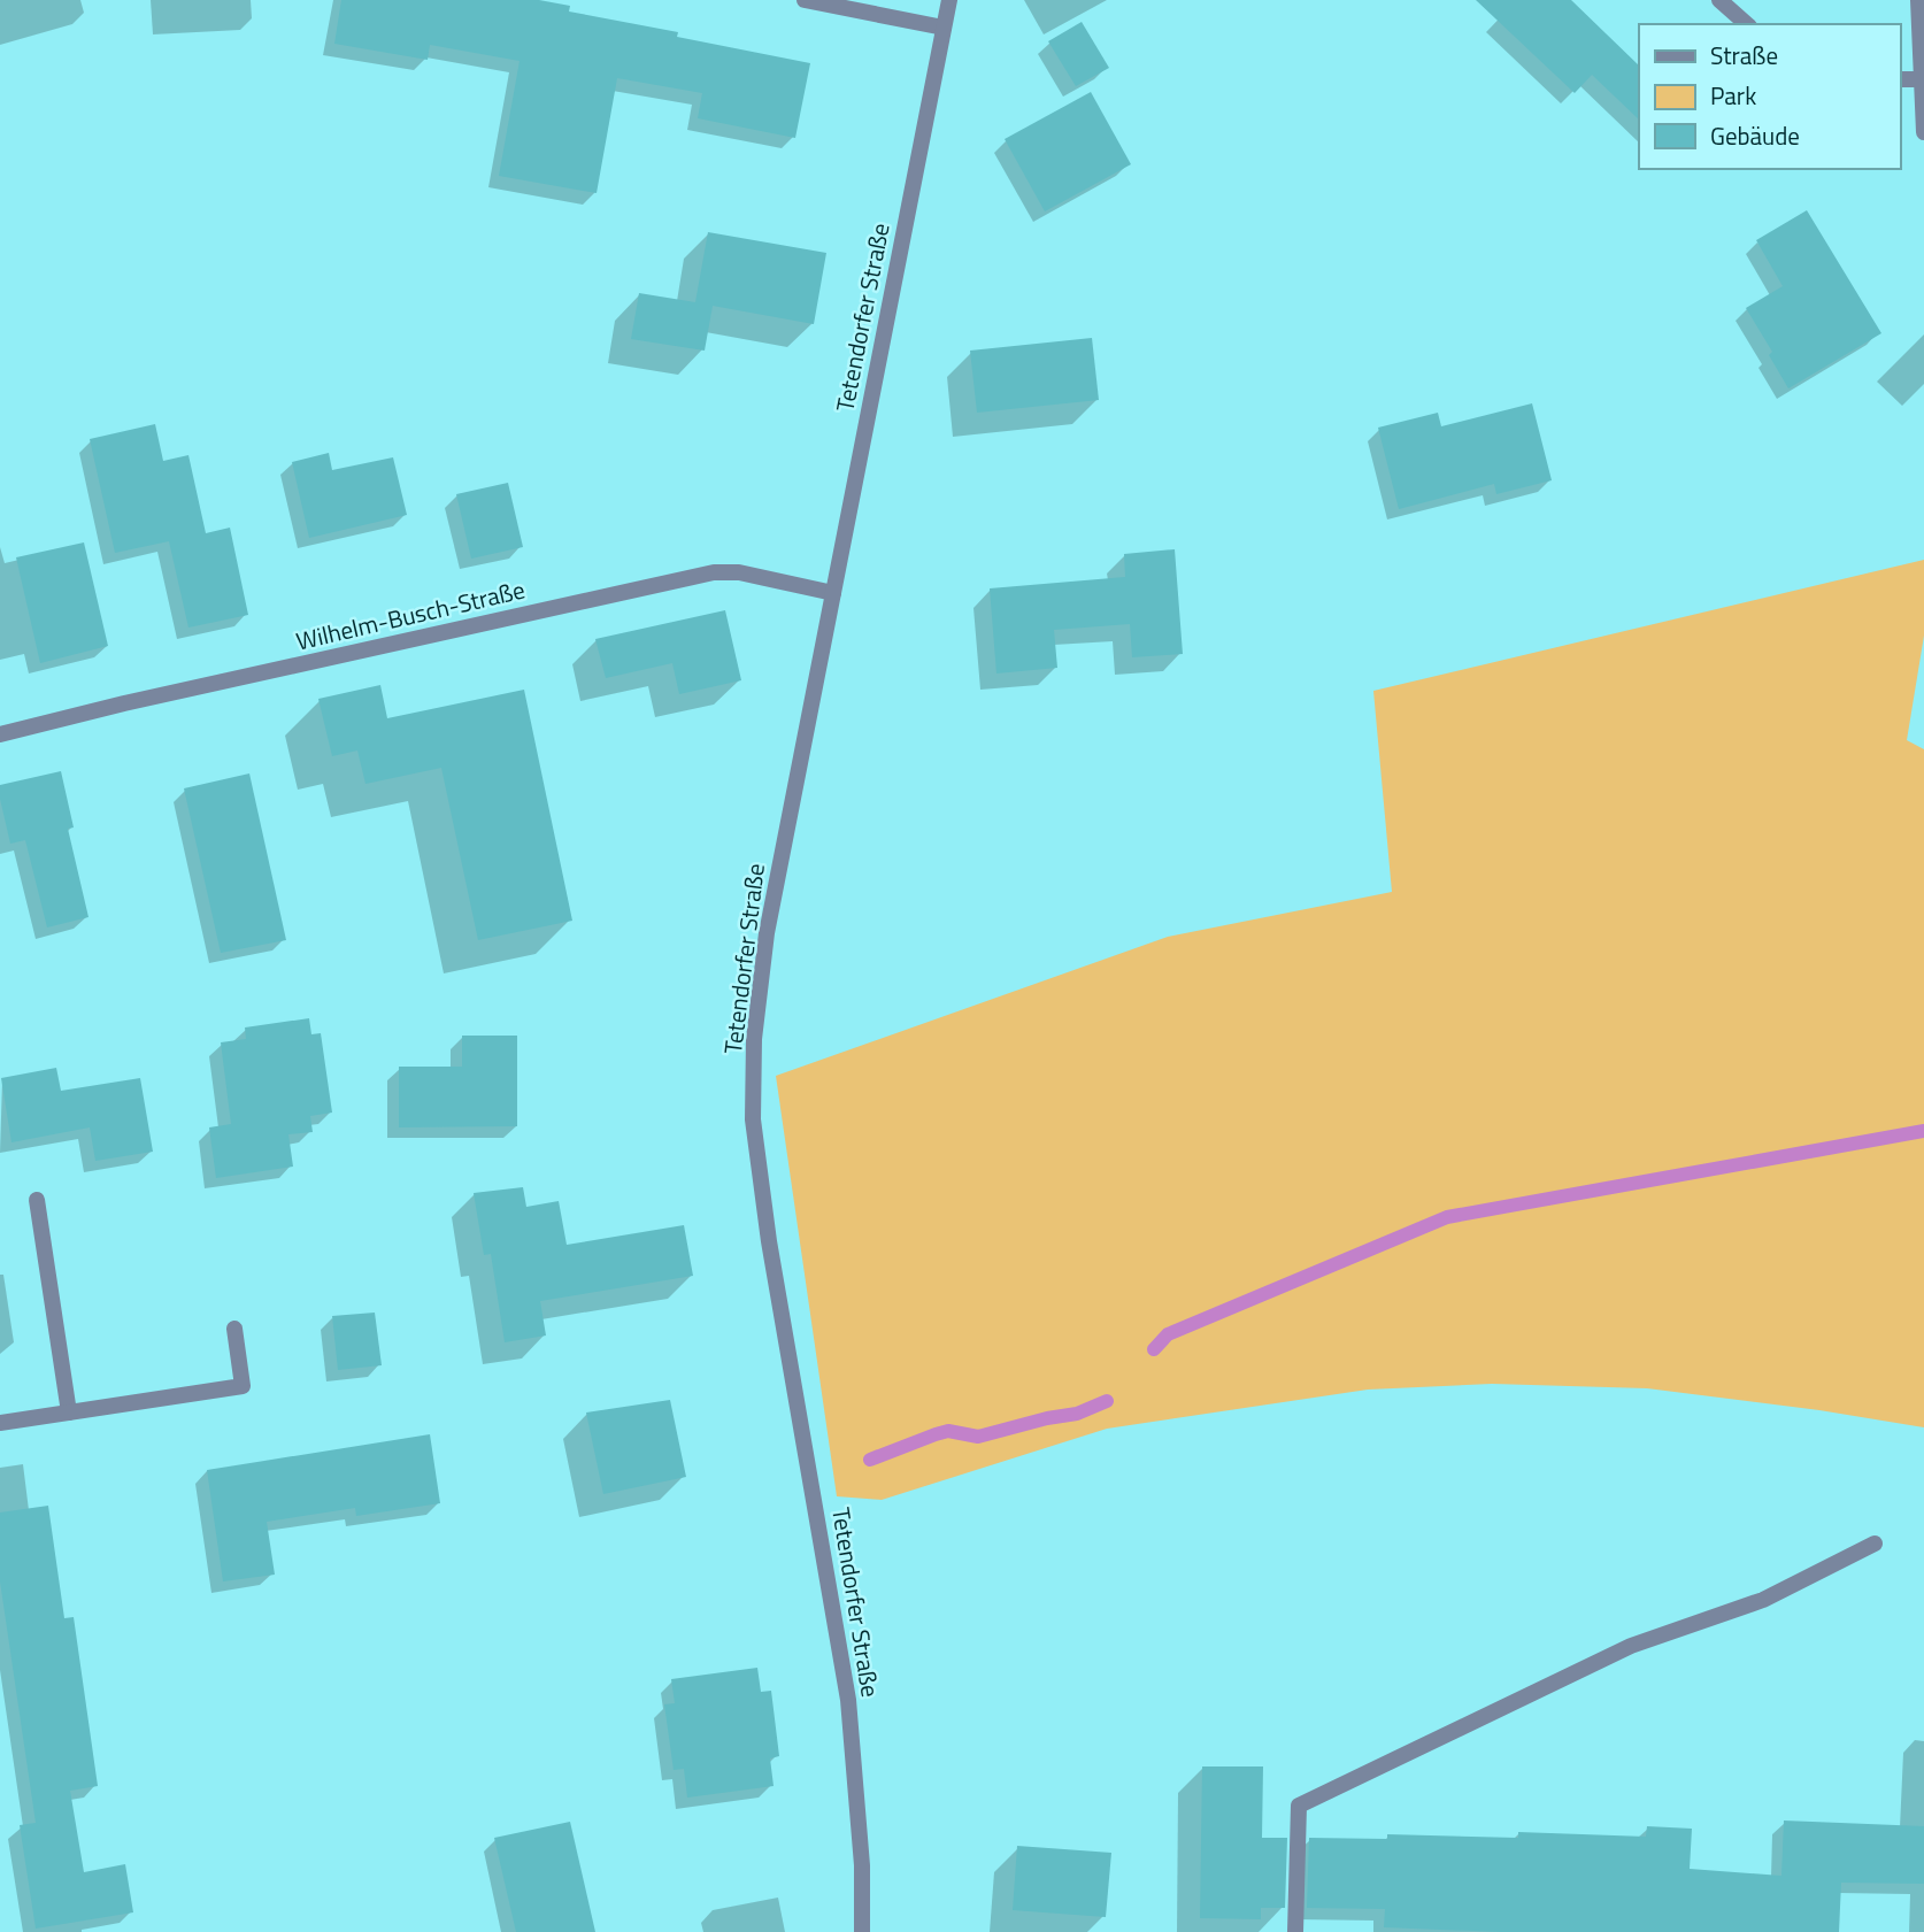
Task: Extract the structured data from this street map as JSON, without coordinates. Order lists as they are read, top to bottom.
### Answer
{
  "streets": {
    "street": ["Tetendorfer Straße", "Wilhelm-Busch-Straße"]
  },
  "crossings": [
    ["Tetendorfer Straße", "Wilhelm-Busch-Straße"]
  ],
  "legend": ["Straße", "Park", "Gebäude"]
}
